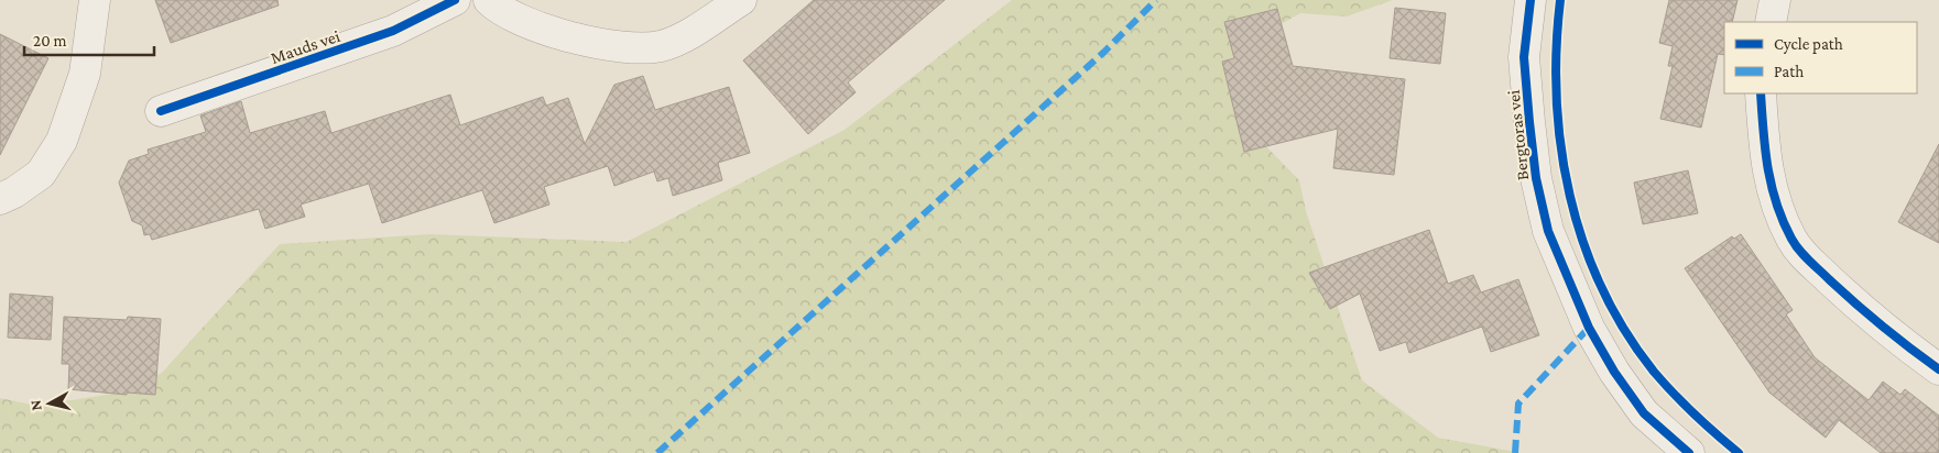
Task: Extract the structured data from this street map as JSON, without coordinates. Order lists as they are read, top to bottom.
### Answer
{
  "streets": {
    "street": ["Mauds vei", "Bergtoras vei"]
  },
  "legend": ["Cycle path", "Path"],
  "scale_bar": "20 m",
  "north": "left"
}
